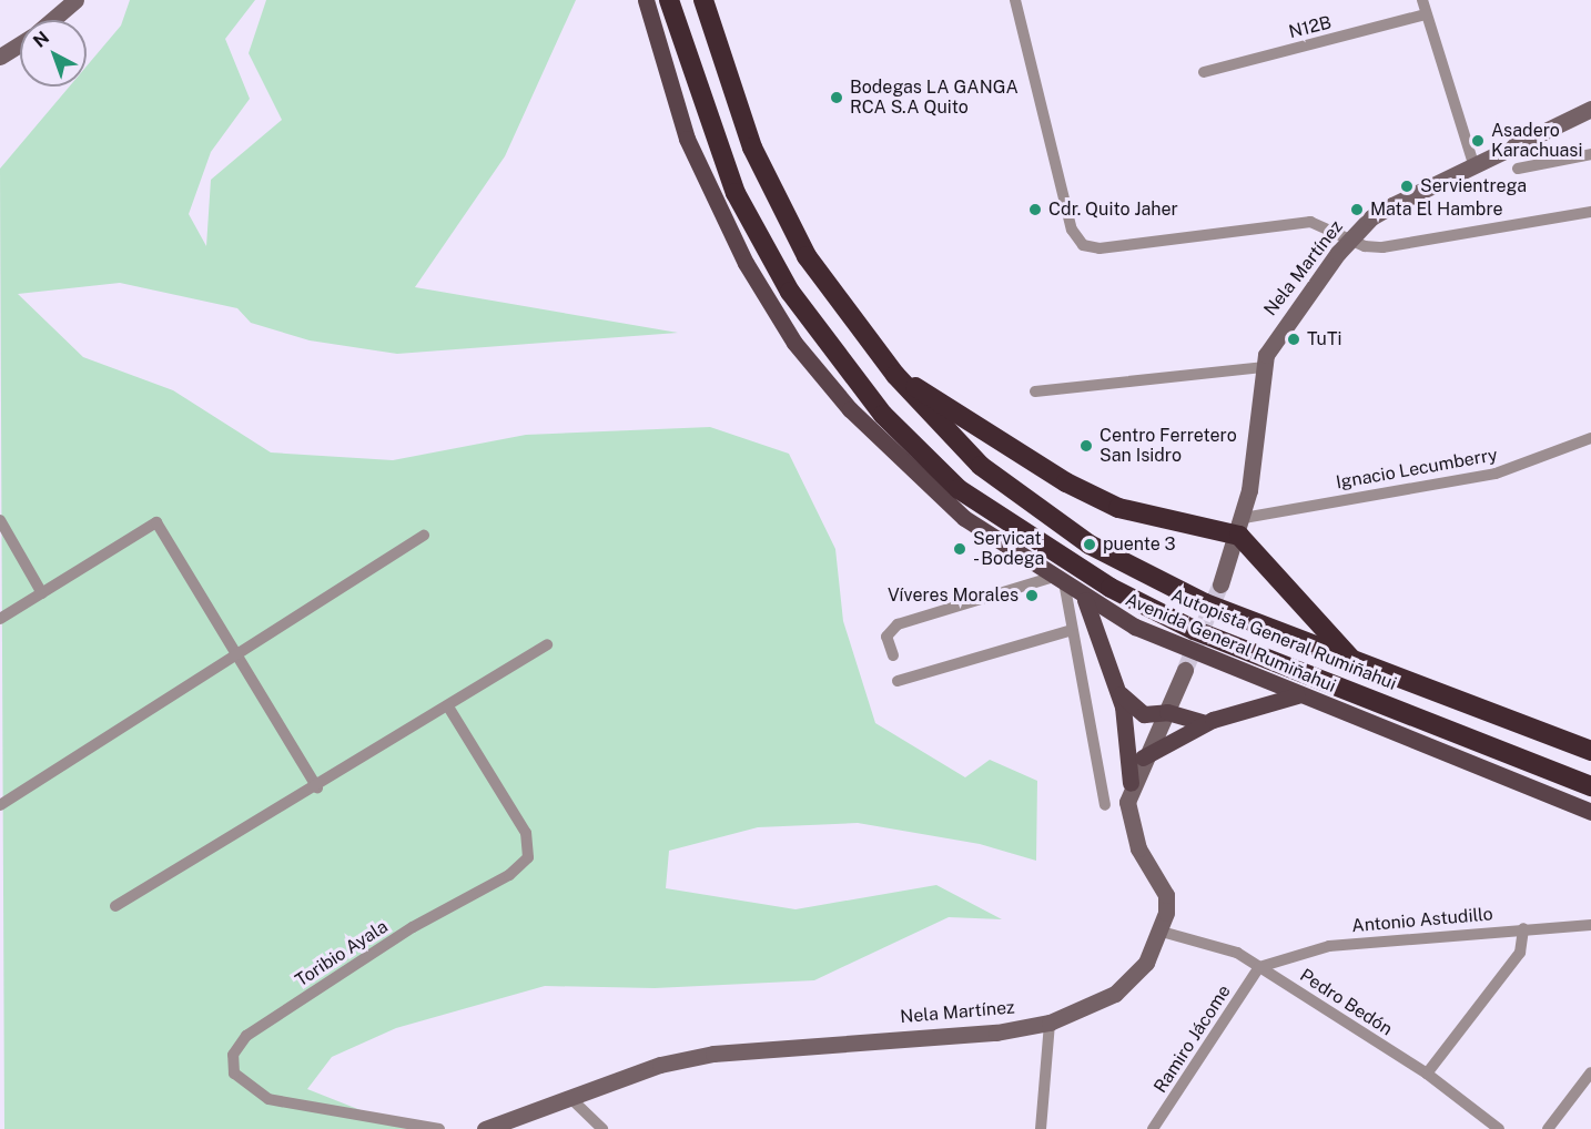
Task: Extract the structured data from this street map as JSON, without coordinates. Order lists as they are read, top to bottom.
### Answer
{
  "streets": {
    "highway": ["Autopista General Rumiñahui"],
    "main road": ["Nela Martínez", "Avenida General Rumiñahui"],
    "street": [
      "N12B",
      "Ignacio Lecumberry",
      "Antonio Astudillo",
      "Toribio Ayala",
      "Pedro Bedón",
      "Ramiro Jácome"
    ]
  },
  "crossings": [
    ["Nela Martínez", "Ignacio Lecumberry"],
    ["Nela Martínez", "Pedro Bedón"],
    ["Antonio Astudillo", "Pedro Bedón"],
    ["Antonio Astudillo", "Ramiro Jácome"],
    ["Pedro Bedón", "Ramiro Jácome"]
  ],
  "places": [
    "Bodegas LA GANGA RCA S.A Quito",
    "Asadero Karachuasi",
    "Servientrega",
    "Cdr. Quito Jaher",
    "Mata El Hambre",
    "TuTi",
    "Centro Ferretero San Isidro",
    "puente 3",
    "Servicat - Bodega",
    "Víveres Morales"
  ],
  "north": "top left"
}
